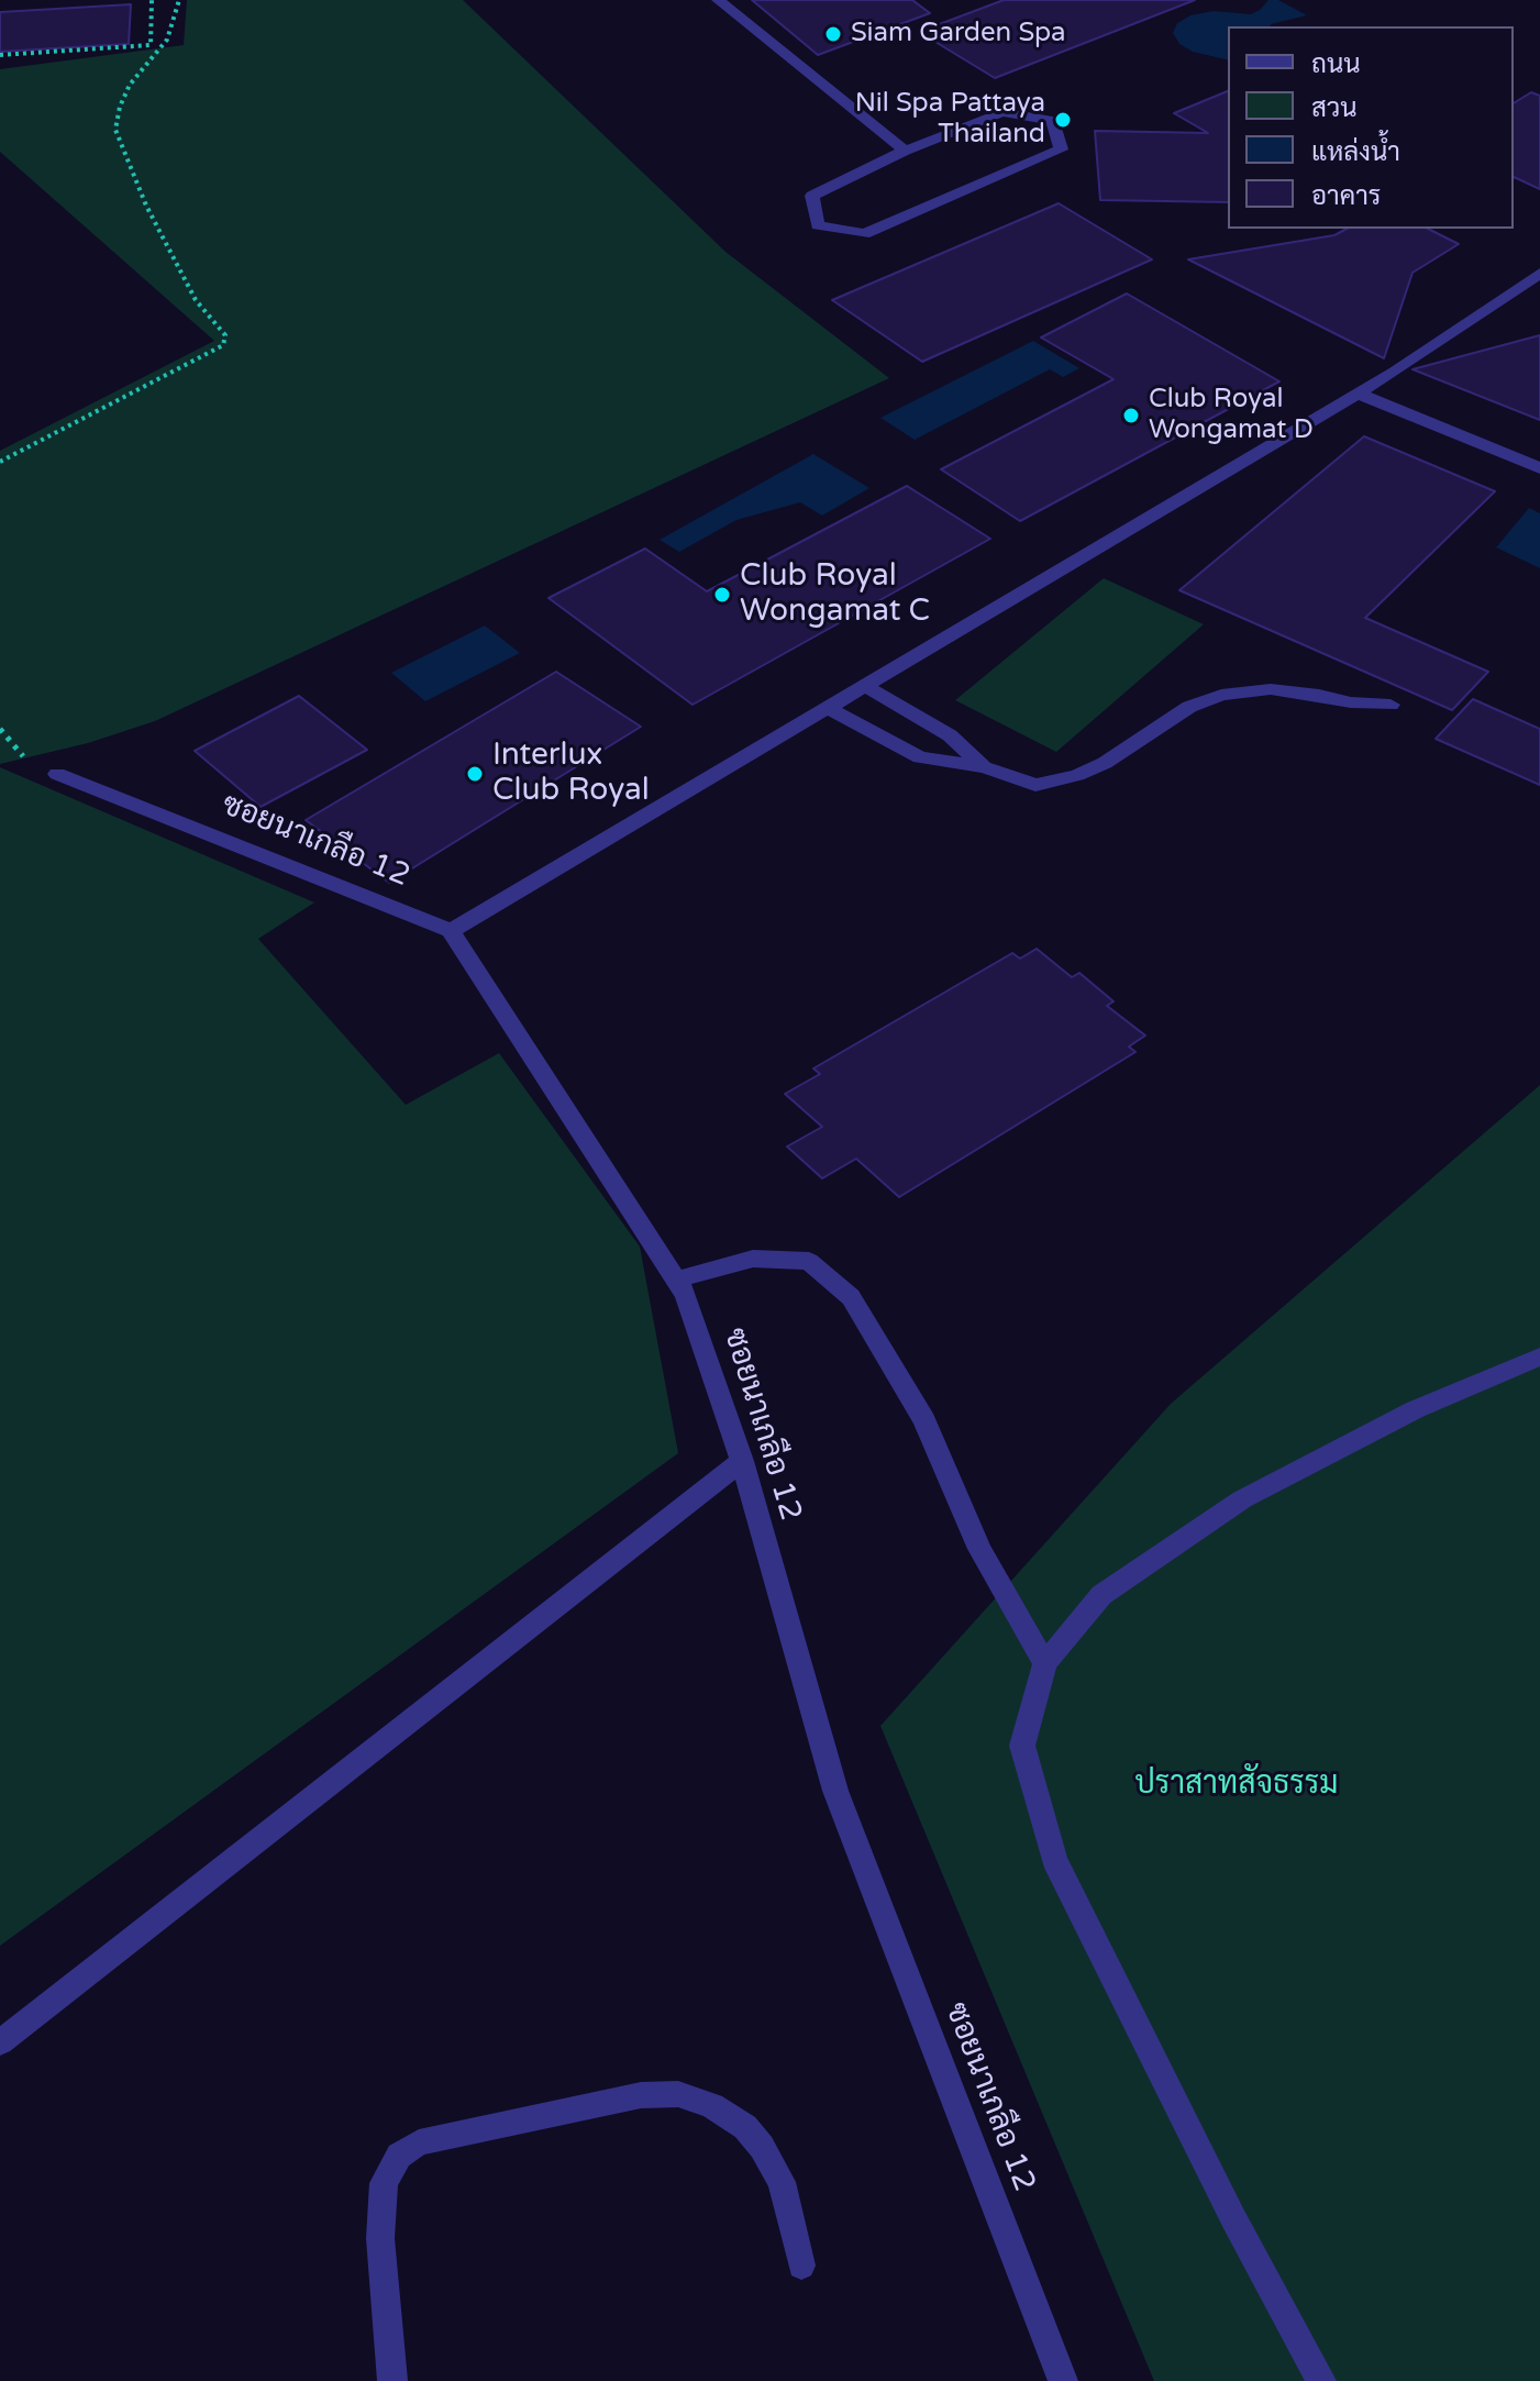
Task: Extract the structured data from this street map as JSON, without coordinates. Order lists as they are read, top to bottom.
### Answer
{
  "streets": {
    "street": ["ซอยนาเกลือ 12"]
  },
  "parks": ["ปราสาทสัจธรรม"],
  "places": [
    "Siam Garden Spa",
    "Nil Spa Pattaya Thailand",
    "Club Royal Wongamat D",
    "Club Royal Wongamat C",
    "Interlux Club Royal"
  ],
  "legend": [
    "ถนน",
    "สวน",
    "แหล่งน้ำ",
    "อาคาร"
  ]
}
